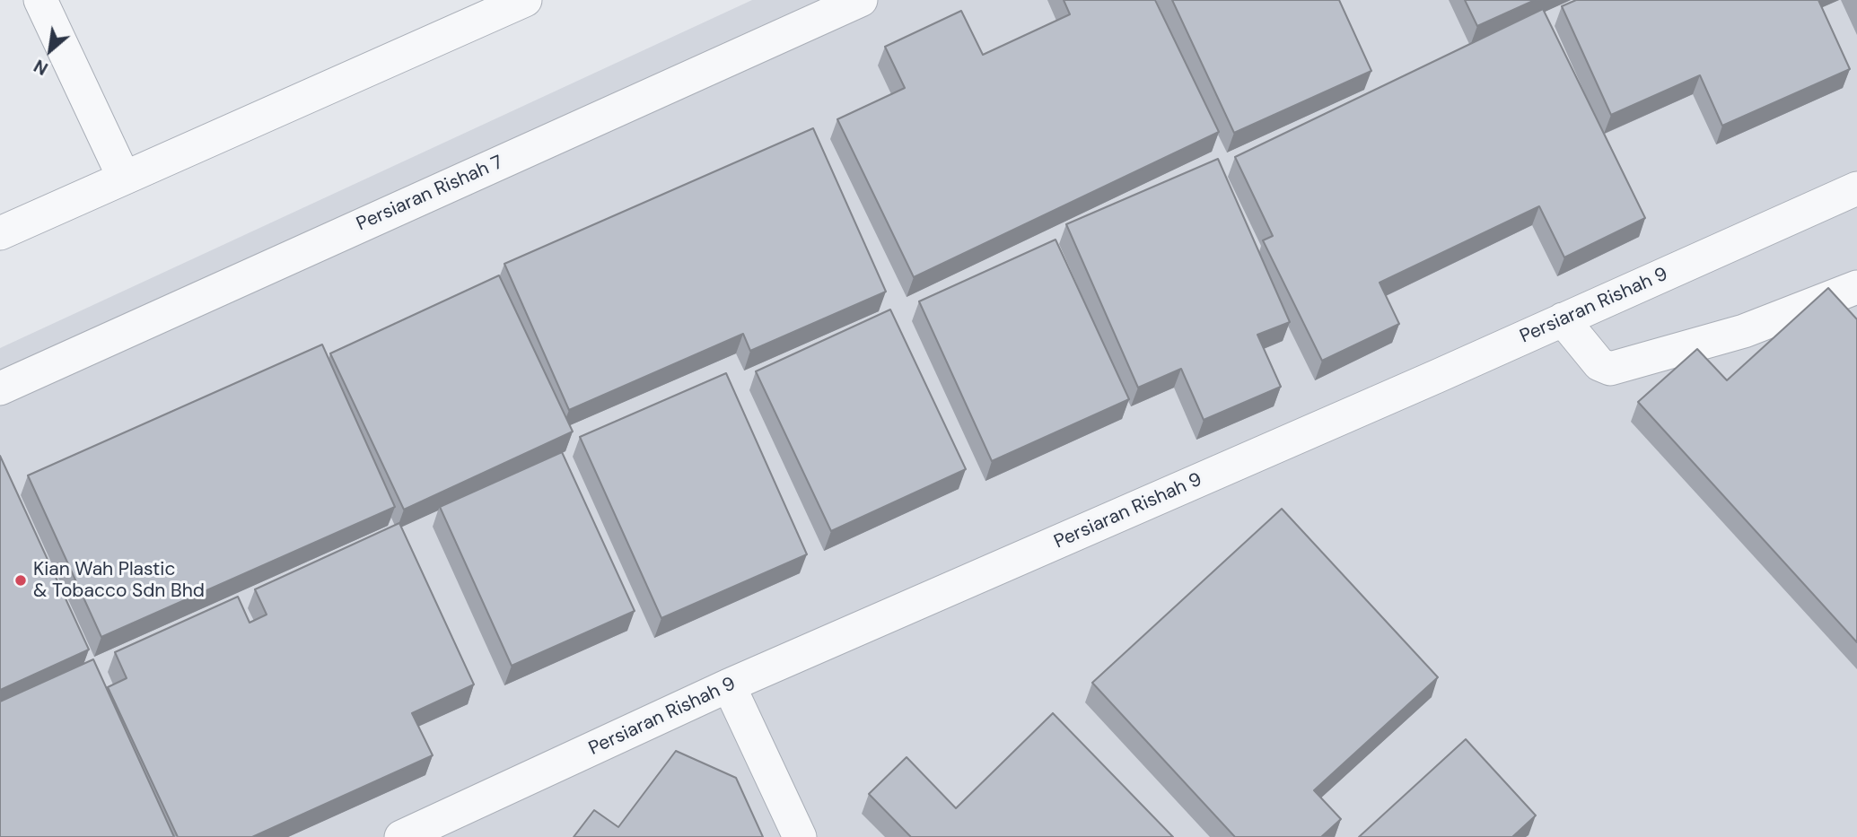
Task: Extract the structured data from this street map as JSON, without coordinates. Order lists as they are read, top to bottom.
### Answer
{
  "streets": {
    "street": ["Persiaran Rishah 7", "Persiaran Rishah 9"]
  },
  "places": ["Kian Wah Plastic & Tobacco Sdn Bhd"],
  "north": "bottom left"
}
